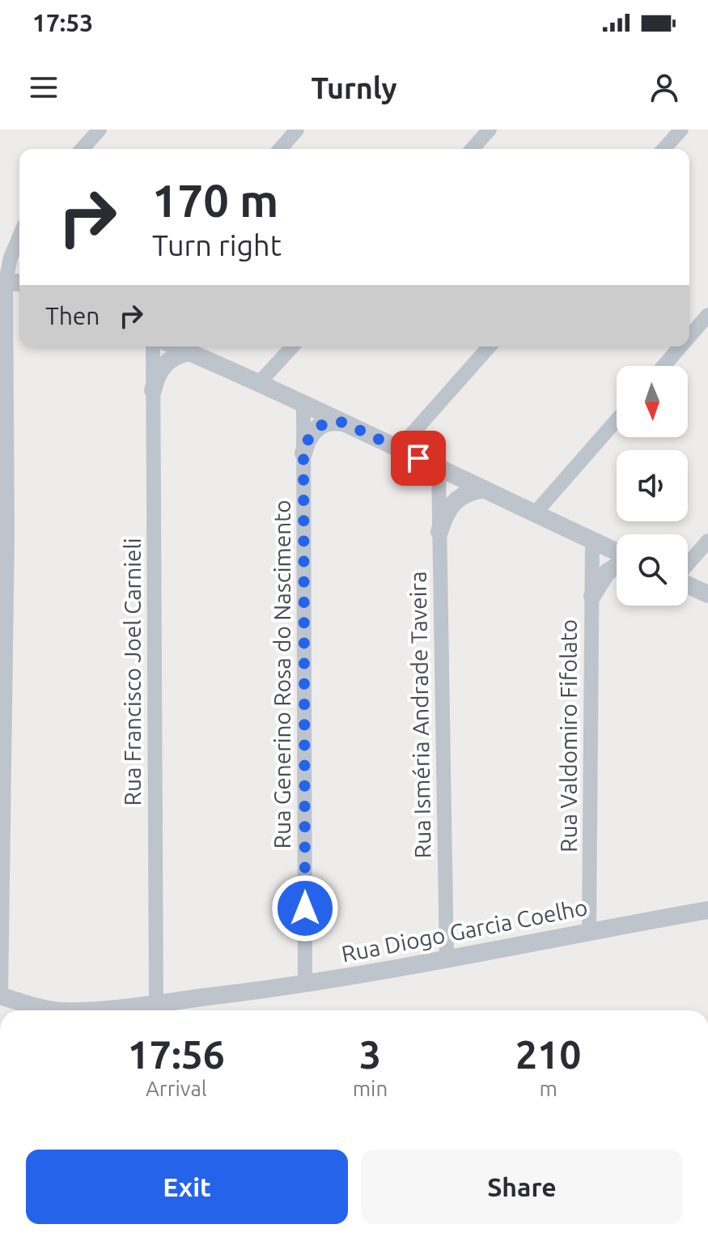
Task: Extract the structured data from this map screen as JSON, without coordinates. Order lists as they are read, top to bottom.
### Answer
{
  "streets": {
    "street": [
      "Rua Francisco Joel Carnieli",
      "Rua Generino Rosa do Nascimento",
      "Rua Isméria Andrade Taveira",
      "Rua Valdomiro Fifolato",
      "Rua Diogo Garcia Coelho"
    ]
  },
  "crossings": [
    ["Rua Francisco Joel Carnieli", "Rua Diogo Garcia Coelho"],
    ["Rua Generino Rosa do Nascimento", "Rua Diogo Garcia Coelho"],
    ["Rua Isméria Andrade Taveira", "Rua Diogo Garcia Coelho"],
    ["Rua Valdomiro Fifolato", "Rua Diogo Garcia Coelho"]
  ],
  "north": "bottom",
  "page": {
    "status": "17:53",
    "header": "Turnly",
    "turn": ["170 m", "Turn right"],
    "then": "Then",
    "eta": [
      "17:56",
      "Arrival",
      "3",
      "min",
      "210",
      "m"
    ],
    "buttons": ["Exit", "Share"]
  }
}
